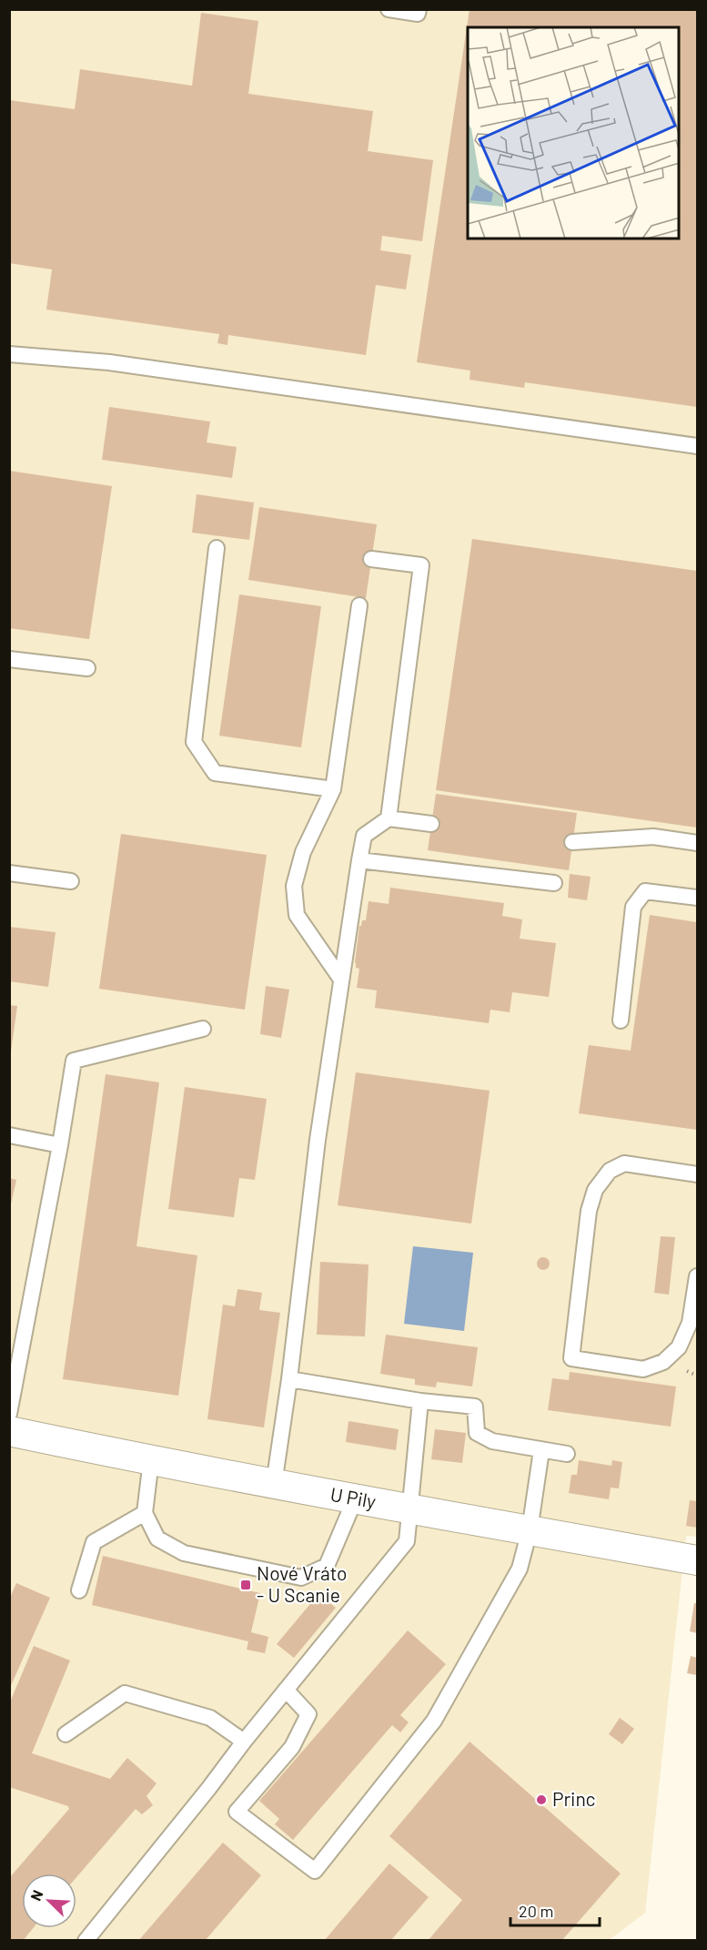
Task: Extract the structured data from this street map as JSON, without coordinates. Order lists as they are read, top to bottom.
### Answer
{
  "streets": {
    "street": ["U Pily"]
  },
  "places": {
    "transit": ["Nové Vráto - U Scanie"],
    "other": ["Princ"]
  },
  "scale_bar": "20 m",
  "north": "top left"
}
